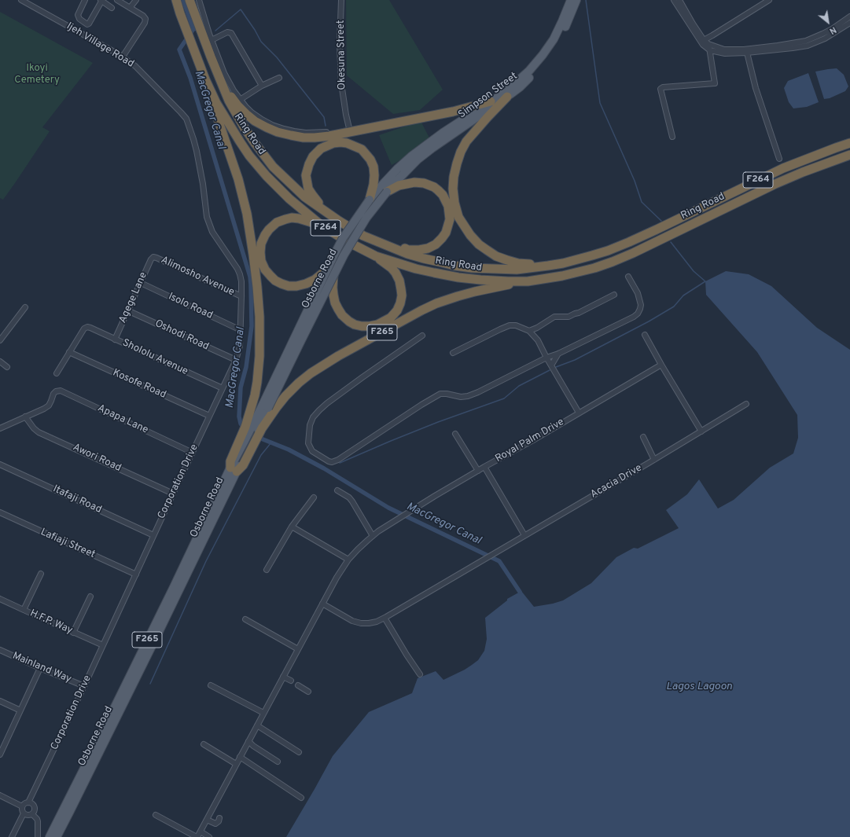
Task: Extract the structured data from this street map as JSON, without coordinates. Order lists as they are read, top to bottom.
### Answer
{
  "streets": {
    "highway": ["Ring Road", "F264", "F265"],
    "main road": ["Simpson Street", "Osborne Road"],
    "street": [
      "Ijeh Village Road",
      "Okesuna Street",
      "Alimosho Avenue",
      "Agege Lane",
      "Isolo Road",
      "Oshodi Road",
      "Shololu Avenue",
      "Kosofe Road",
      "Apapa Lane",
      "Royal Palm Drive",
      "Awori Road",
      "Corporation Drive",
      "Acacia Drive",
      "Itafaji Road",
      "Lafiaji Street",
      "H.F.P. Way",
      "Mainland Way"
    ]
  },
  "crossings": [
    ["Ijeh Village Road", "Corporation Drive"],
    ["Simpson Street", "Osborne Road"],
    ["Ring Road", "F265"],
    ["Alimosho Avenue", "Agege Lane"],
    ["Alimosho Avenue", "Corporation Drive"],
    ["Osborne Road", "F265"],
    ["Agege Lane", "Isolo Road"],
    ["Agege Lane", "Oshodi Road"],
    ["Agege Lane", "Shololu Avenue"],
    ["Isolo Road", "Corporation Drive"],
    ["Oshodi Road", "Corporation Drive"],
    ["Shololu Avenue", "Kosofe Road"],
    ["Shololu Avenue", "Corporation Drive"],
    ["Kosofe Road", "Corporation Drive"],
    ["Apapa Lane", "Awori Road"],
    ["Apapa Lane", "Corporation Drive"],
    ["Royal Palm Drive", "Acacia Drive"],
    ["Awori Road", "Corporation Drive"],
    ["Corporation Drive", "Itafaji Road"],
    ["Corporation Drive", "Lafiaji Street"],
    ["Corporation Drive", "H.F.P. Way"],
    ["Corporation Drive", "Mainland Way"]
  ],
  "water": ["MacGregor Canal", "Lagos Lagoon"],
  "parks": ["Ikoyi Cemetery"],
  "north": "bottom right"
}
